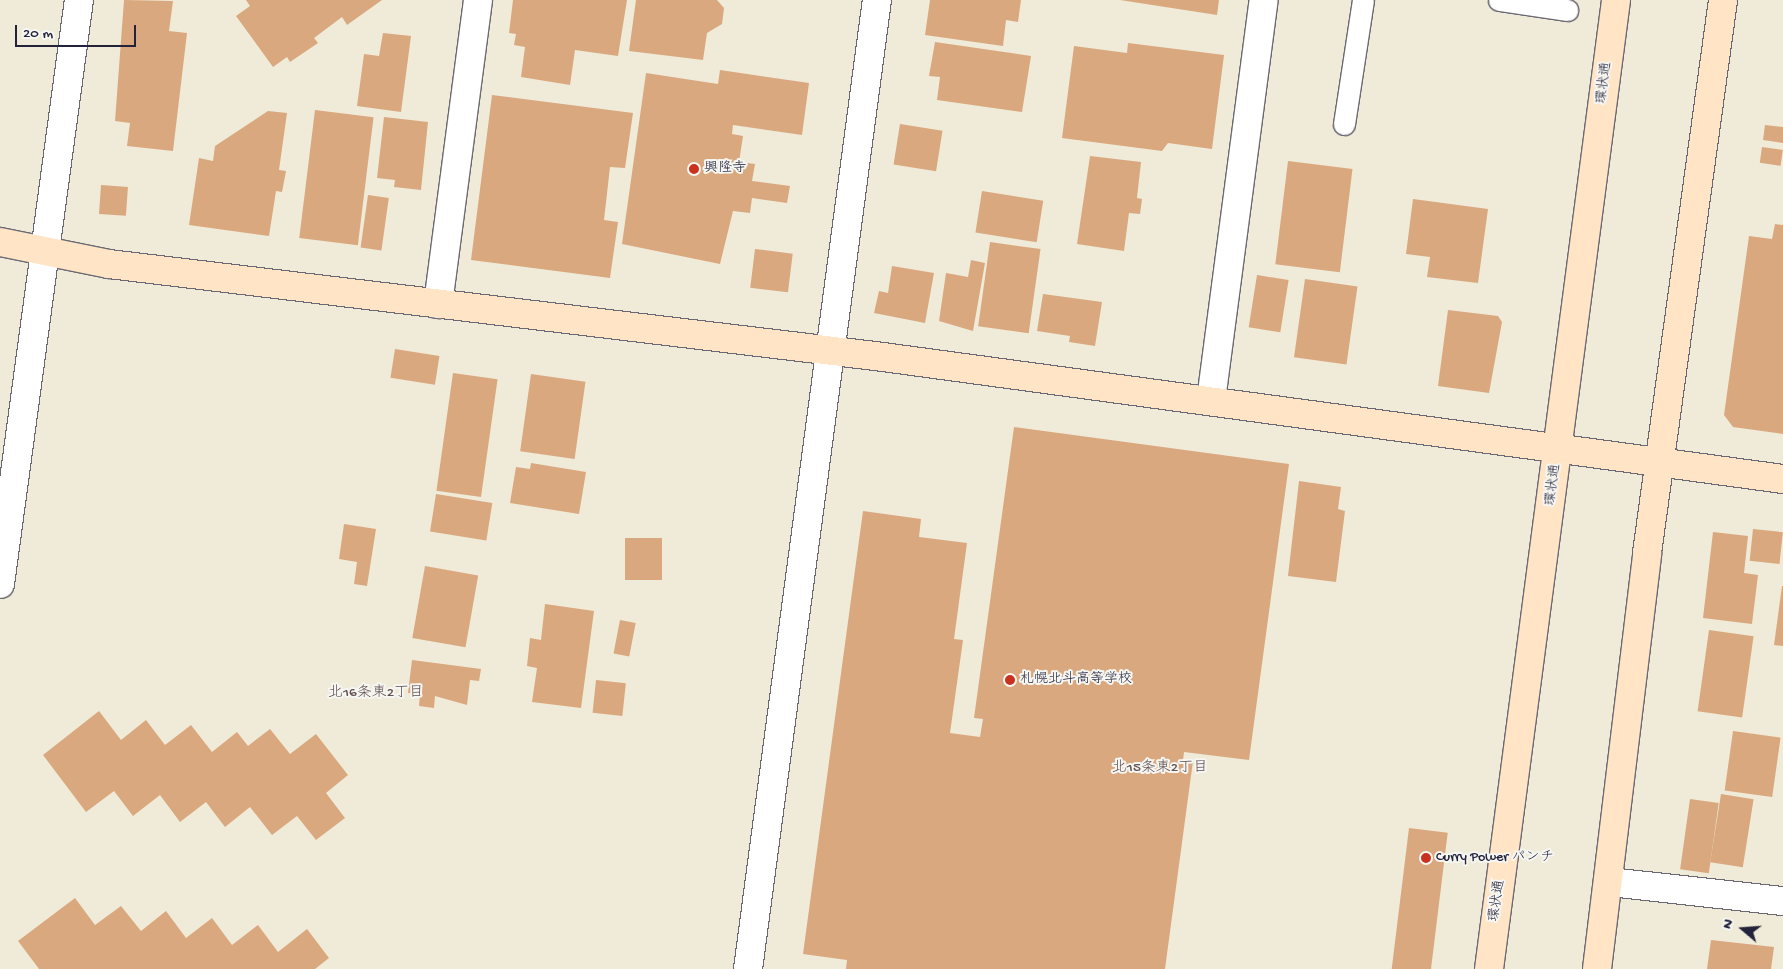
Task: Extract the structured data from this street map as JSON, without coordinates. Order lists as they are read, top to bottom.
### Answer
{
  "streets": {
    "street": ["環状通"]
  },
  "districts": ["北16条東2丁目", "北15条東2丁目"],
  "places": ["興隆寺", "札幌北斗高等学校", "Curry Power パンチ"],
  "scale_bar": "20 m",
  "north": "left"
}
